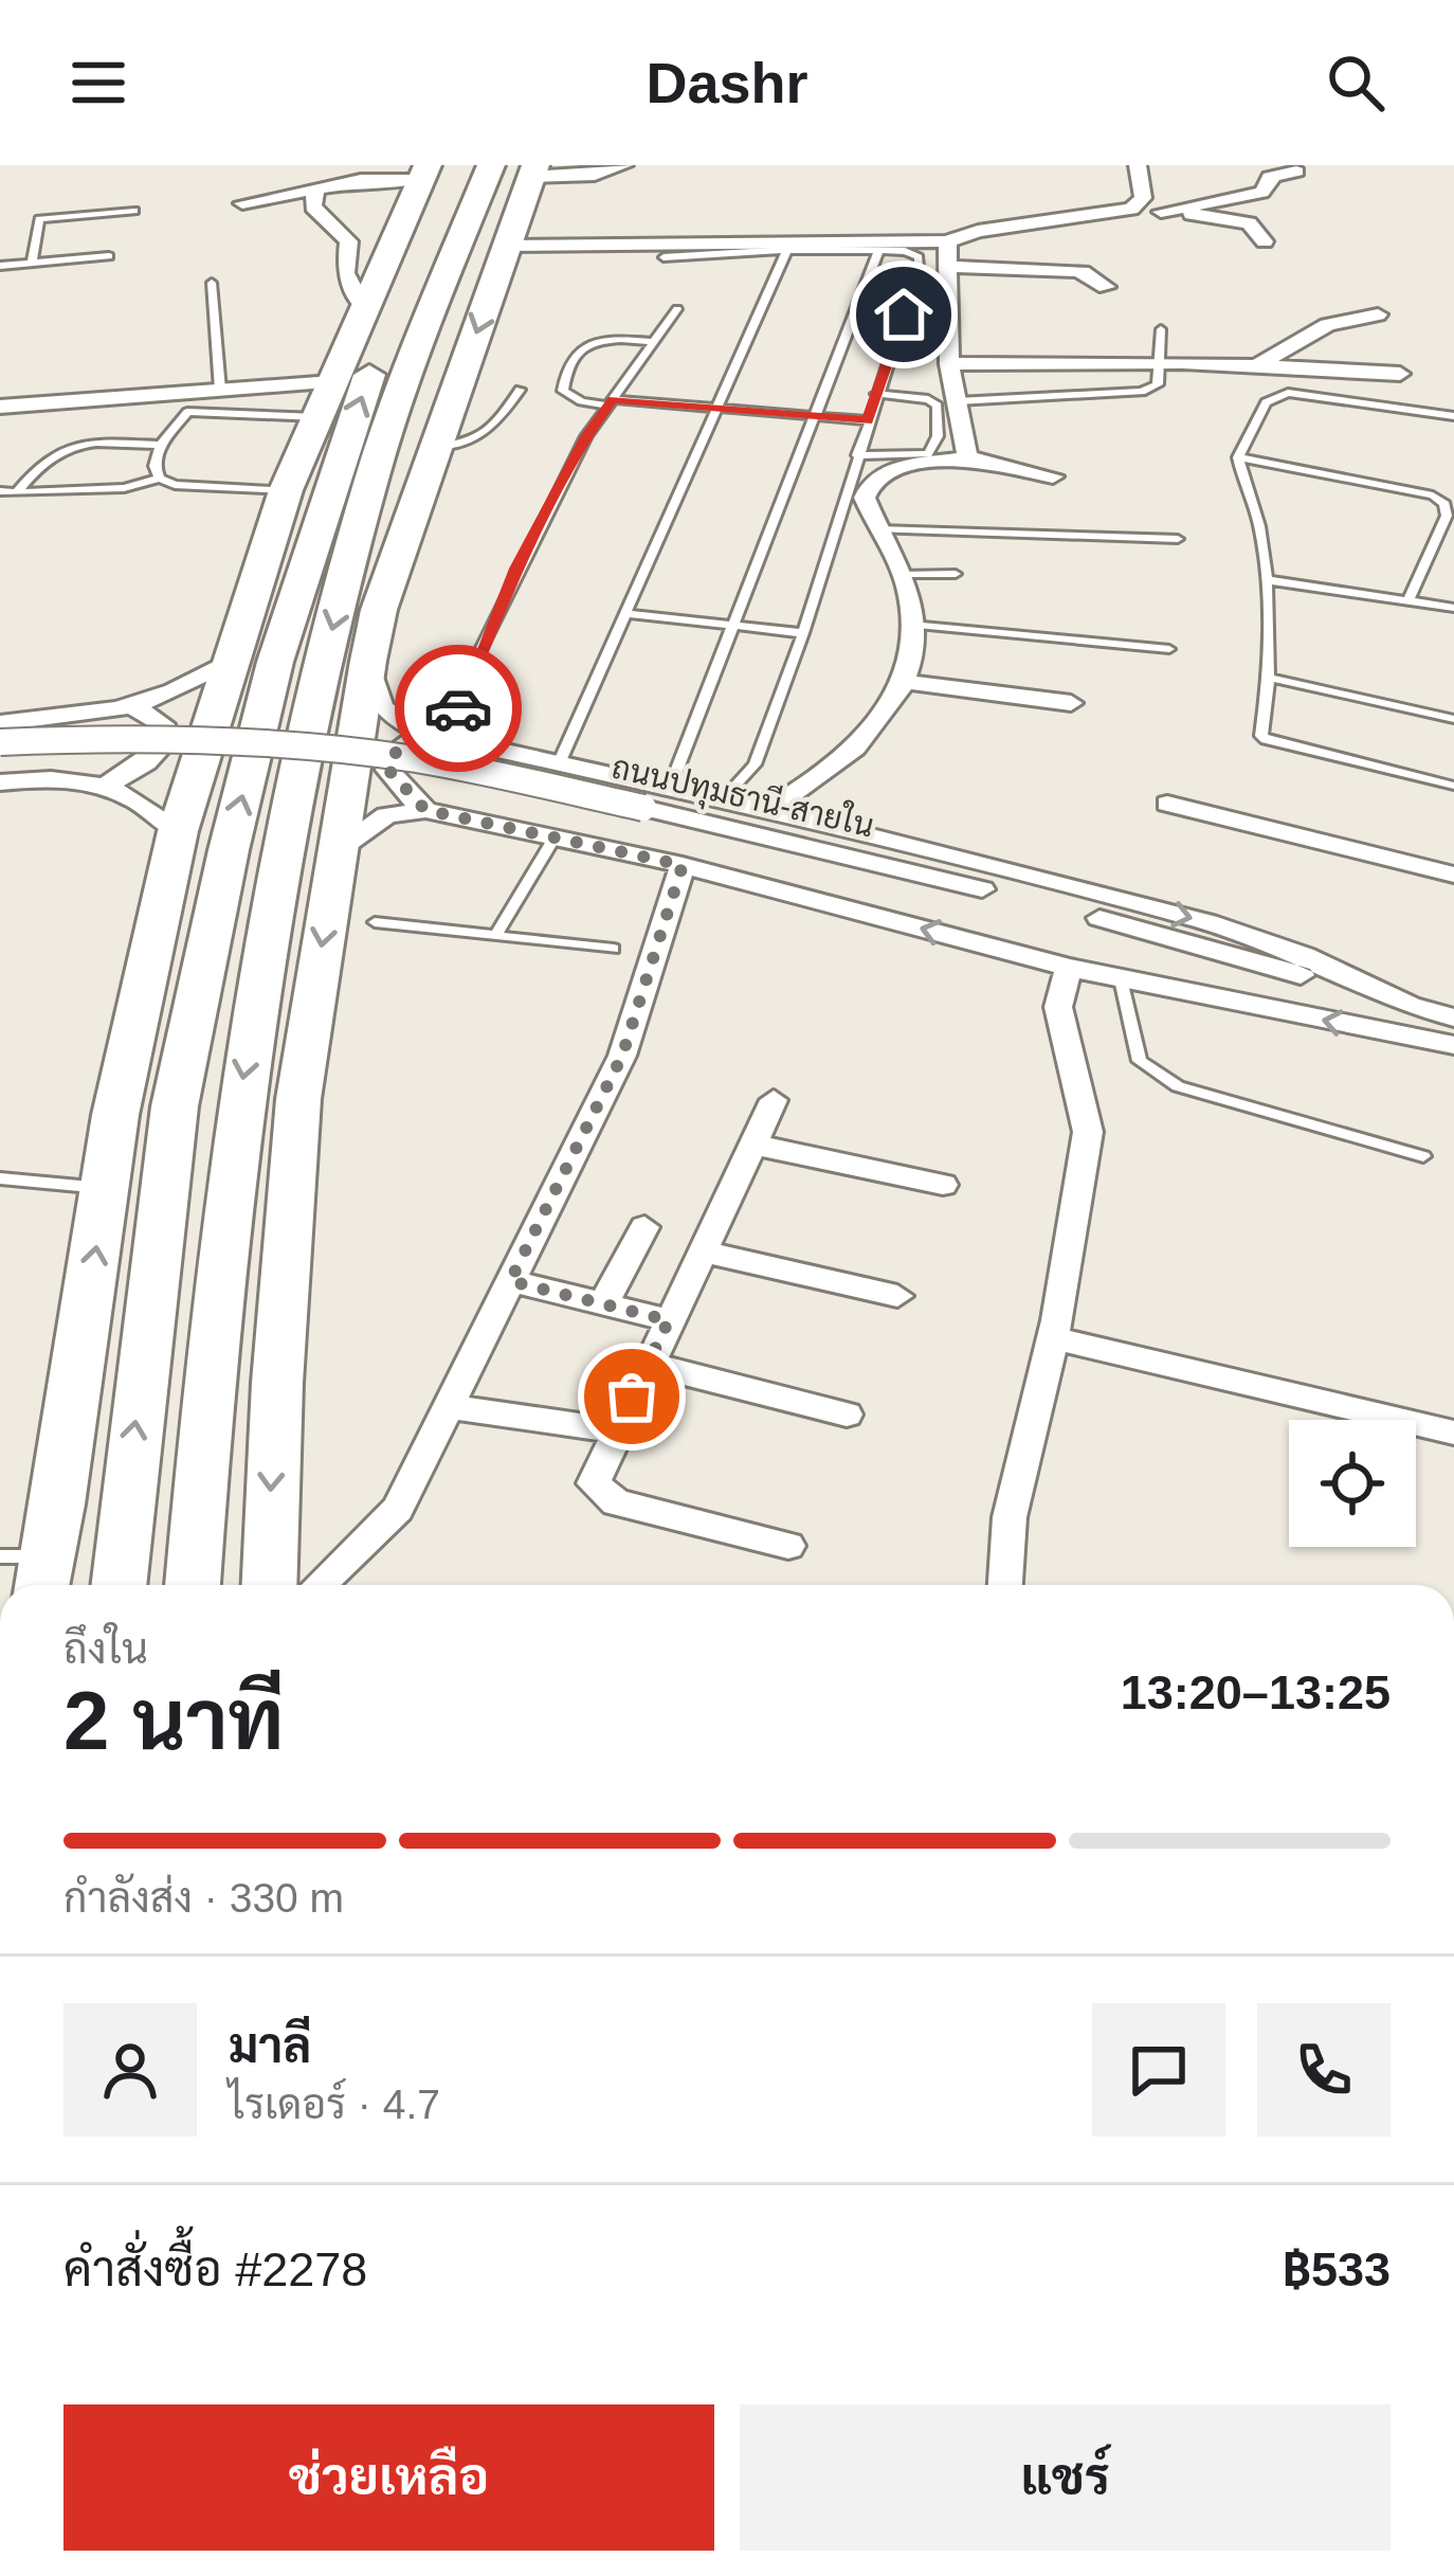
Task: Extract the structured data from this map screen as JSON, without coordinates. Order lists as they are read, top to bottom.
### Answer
{
  "streets": {
    "street": ["ถนนปทุมธานี-สายใน"]
  },
  "page": {
    "header": "Dashr",
    "heading": ["2 นาที", "ถึงใน", "13:20–13:25"],
    "panel": [
      "มาลี",
      "ไรเดอร์ · 4.7",
      "คำสั่งซื้อ #2278",
      "฿533"
    ],
    "bar": "กำลังส่ง · 330 m",
    "buttons": ["ช่วยเหลือ", "แชร์"]
  }
}
